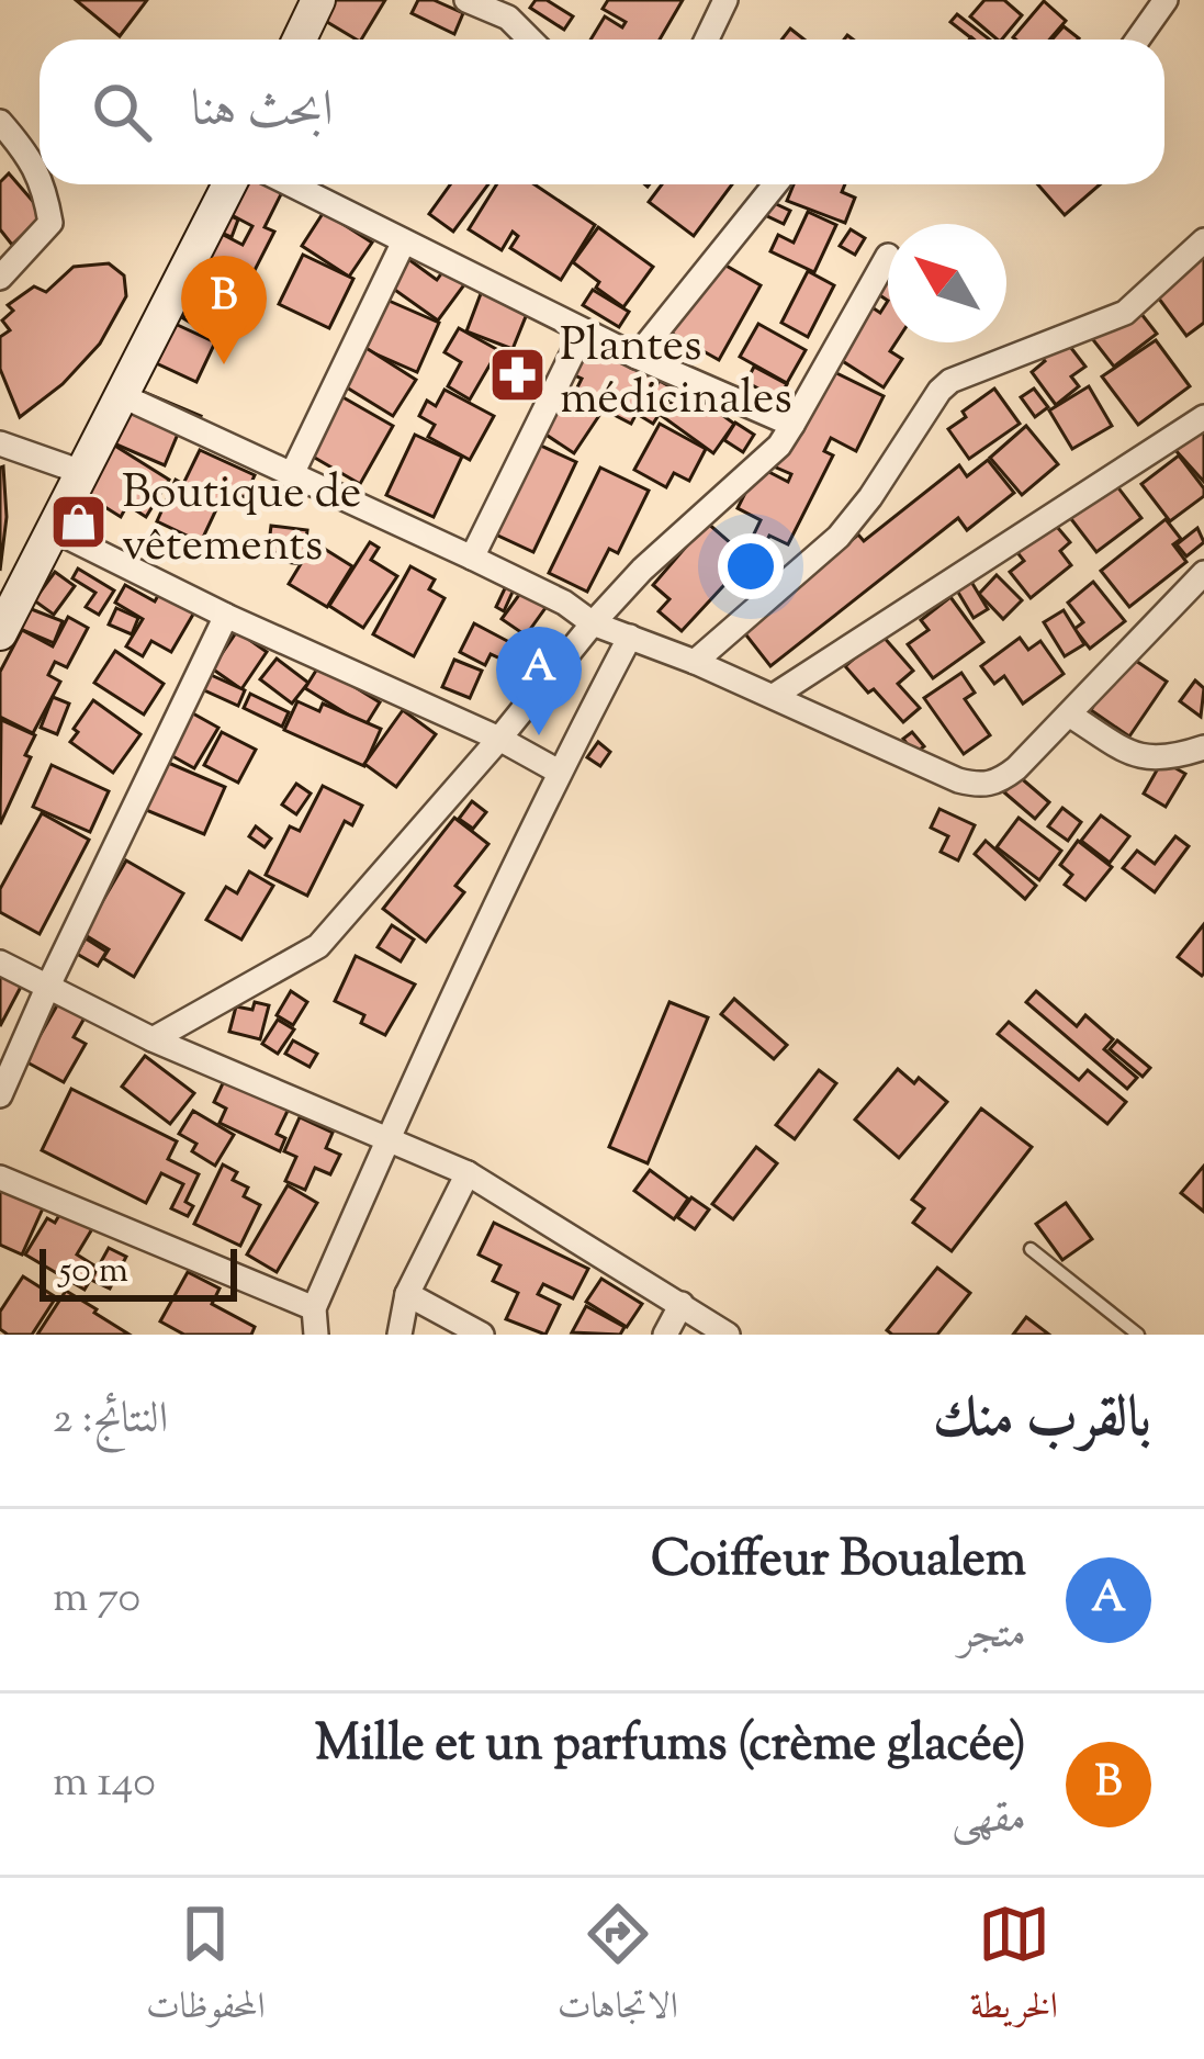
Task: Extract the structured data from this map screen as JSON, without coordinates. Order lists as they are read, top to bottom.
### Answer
{
  "places": {
    "pharmacy": ["Plantes médicinales"],
    "shop": ["Boutique de vêtements"]
  },
  "scale_bar": "50 m",
  "north": "top left",
  "page": {
    "search": "ابحث هنا",
    "pins": ["B", "A"],
    "scale": "50 m",
    "heading": ["بالقرب منك", "النتائج: 2"],
    "list": [
      {
        "mark": "A",
        "name": "Coiffeur Boualem",
        "note": "متجر",
        "value": "70 m"
      },
      {
        "mark": "B",
        "name": "Mille et un parfums (crème glacée)",
        "note": "مقهى",
        "value": "140 m"
      }
    ],
    "nav": ["الخريطة", "الاتجاهات", "المحفوظات"]
  }
}
